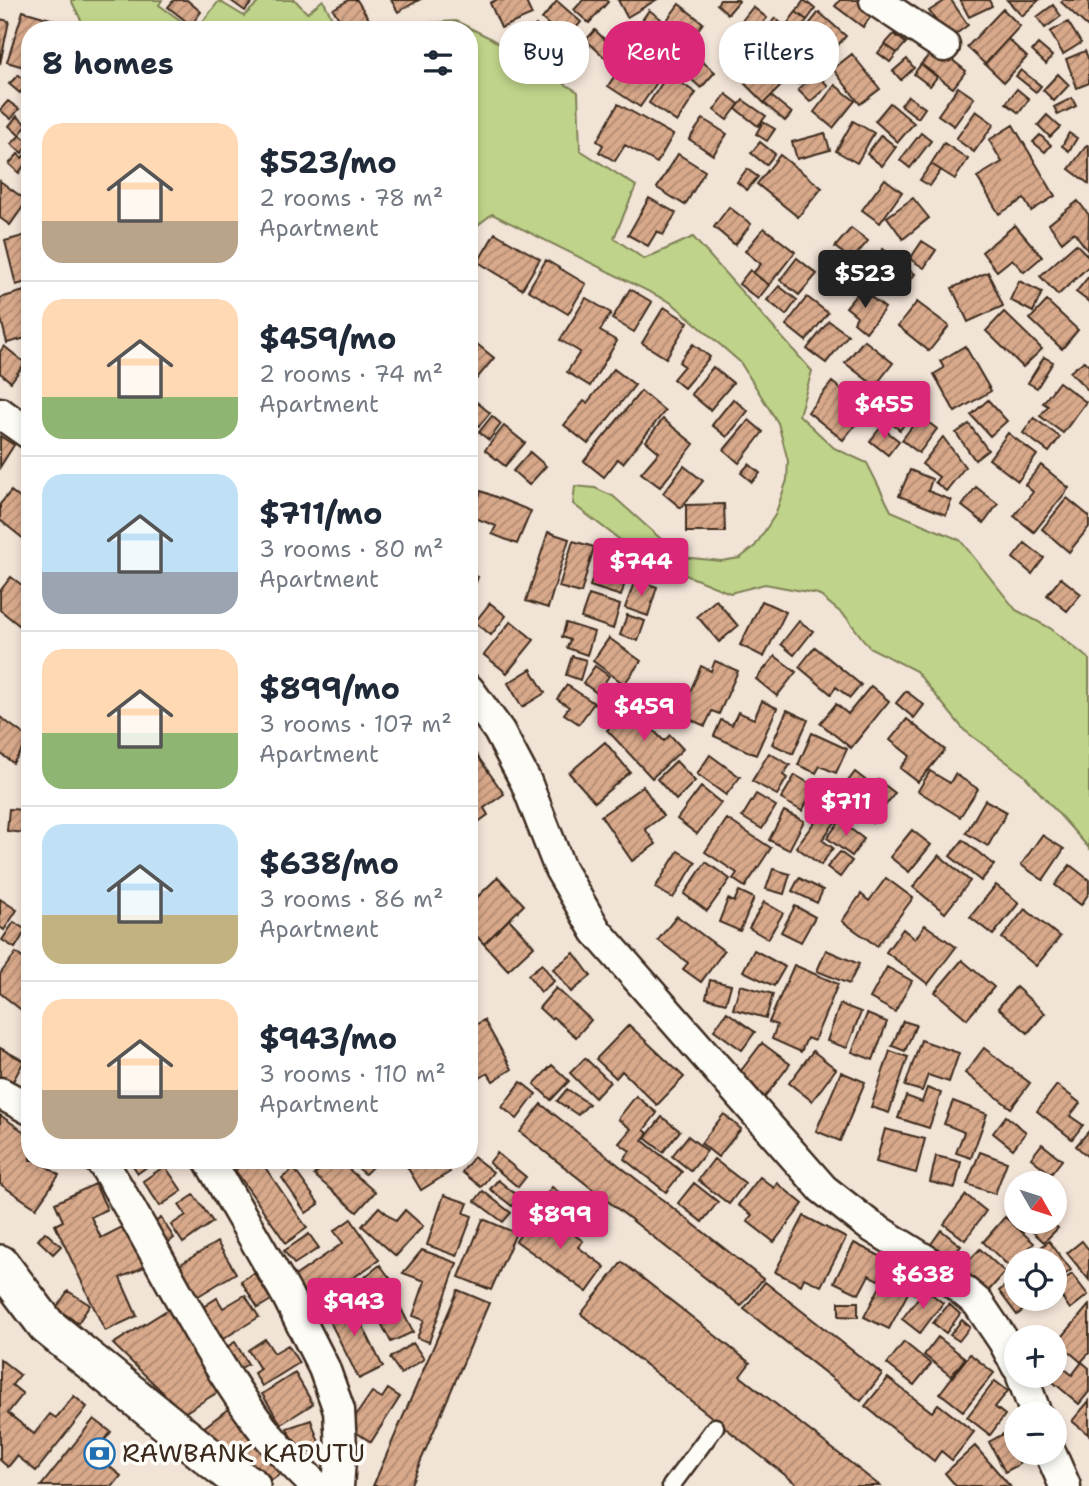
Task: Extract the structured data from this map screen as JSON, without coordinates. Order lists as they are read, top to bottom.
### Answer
{
  "places": {
    "bank": ["RAWBANK KADUTU"]
  },
  "north": "bottom right",
  "page": {
    "chip": ["Buy", "Rent", "Filters"],
    "heading": "8 homes",
    "list": [
      {
        "name": "$523/mo",
        "note": "2 rooms · 78 m² · Apartment"
      },
      {
        "name": "$459/mo",
        "note": "2 rooms · 74 m² · Apartment"
      },
      {
        "name": "$711/mo",
        "note": "3 rooms · 80 m² · Apartment"
      },
      {
        "name": "$899/mo",
        "note": "3 rooms · 107 m² · Apartment"
      },
      {
        "name": "$638/mo",
        "note": "3 rooms · 86 m² · Apartment"
      },
      {
        "name": "$943/mo",
        "note": "3 rooms · 110 m² · Apartment"
      }
    ],
    "price": [
      "$523",
      "$455",
      "$744",
      "$459",
      "$711",
      "$899",
      "$638",
      "$943"
    ],
    "map_buttons": ["+", "−"]
  }
}
